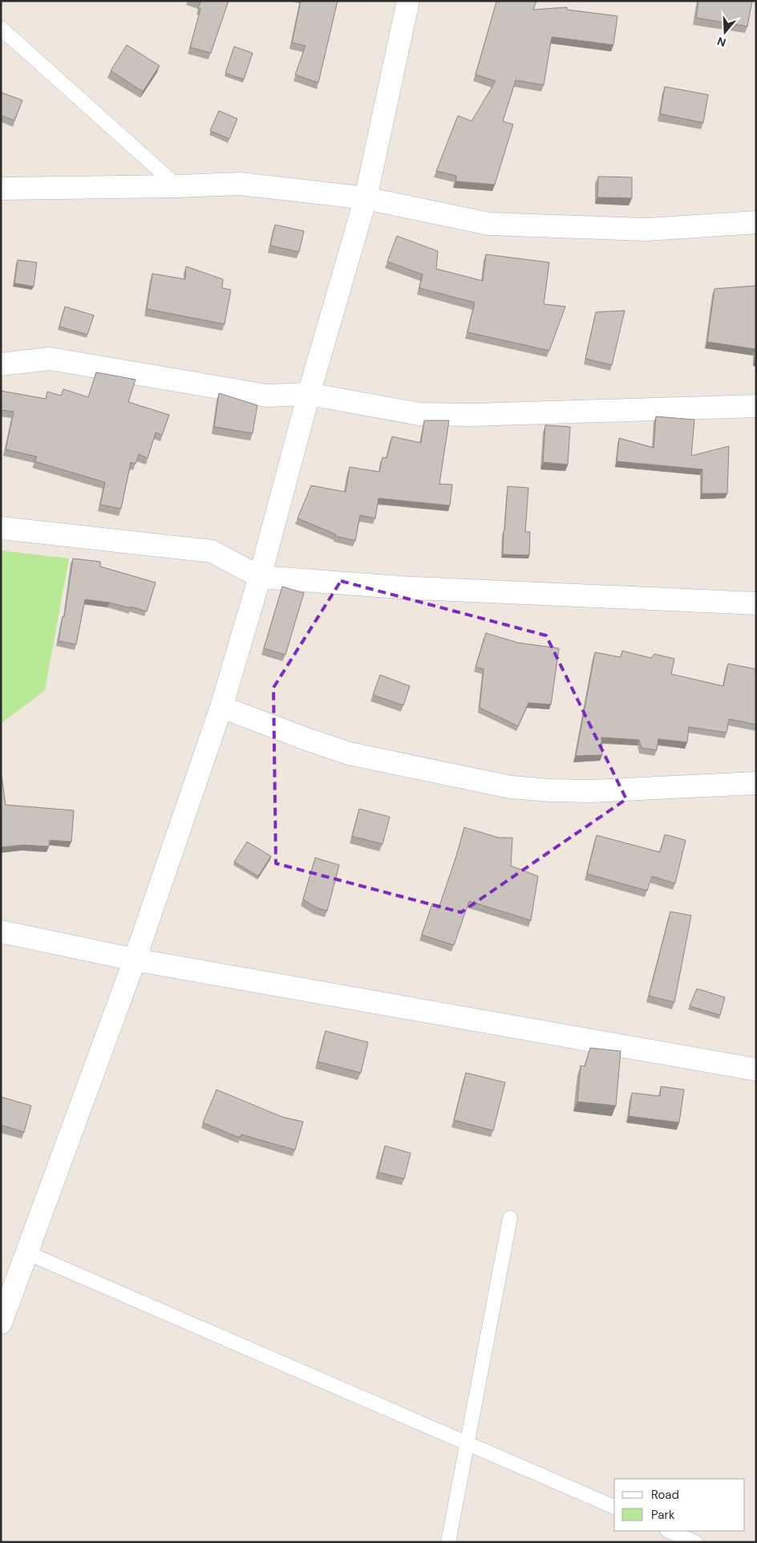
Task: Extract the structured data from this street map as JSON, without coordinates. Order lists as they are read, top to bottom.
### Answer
{
  "legend": ["Road", "Park"],
  "north": "bottom"
}
